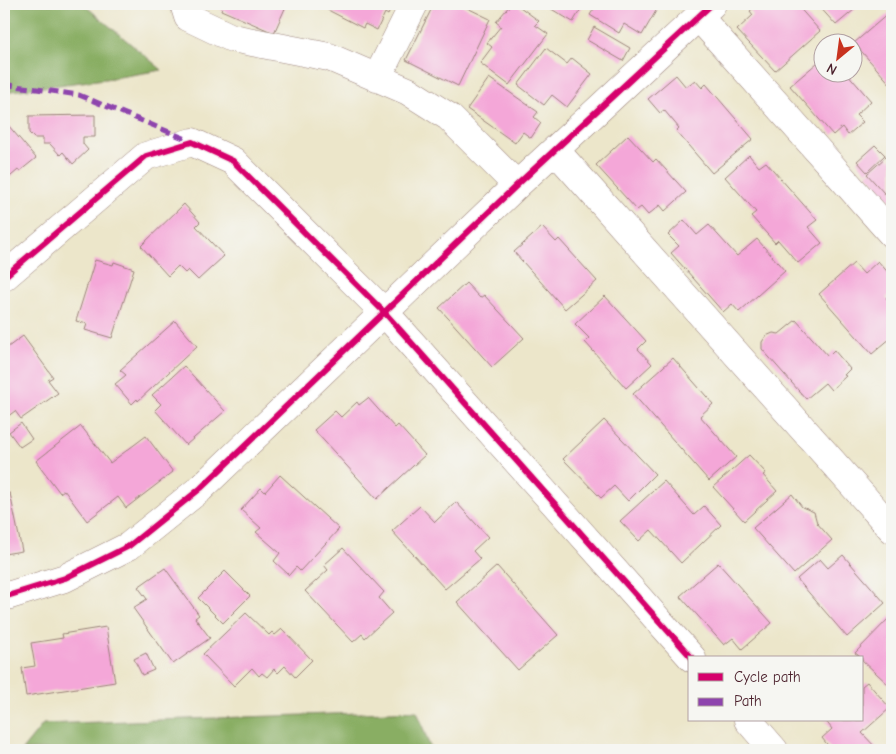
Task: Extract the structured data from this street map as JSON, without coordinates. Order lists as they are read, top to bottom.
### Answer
{
  "legend": ["Cycle path", "Path"],
  "north": "bottom left"
}
